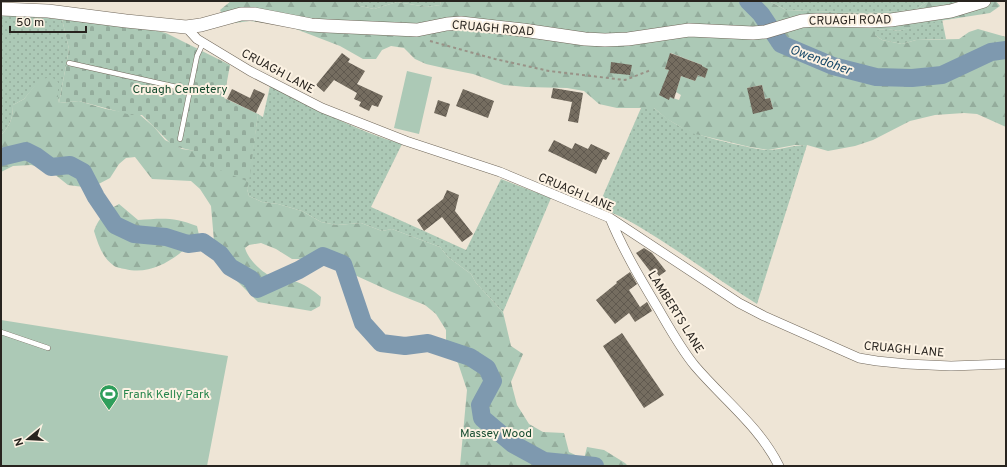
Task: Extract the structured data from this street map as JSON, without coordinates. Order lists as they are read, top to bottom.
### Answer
{
  "streets": {
    "main road": ["CRUAGH ROAD"],
    "street": ["CRUAGH LANE", "LAMBERTS LANE"]
  },
  "crossings": [
    ["CRUAGH ROAD", "CRUAGH LANE"],
    ["CRUAGH LANE", "LAMBERTS LANE"]
  ],
  "water": ["Owendoher"],
  "parks": ["Cruagh Cemetery", "Massey Wood"],
  "places": {
    "sports": ["Frank Kelly Park"]
  },
  "scale_bar": "50 m",
  "north": "left"
}
